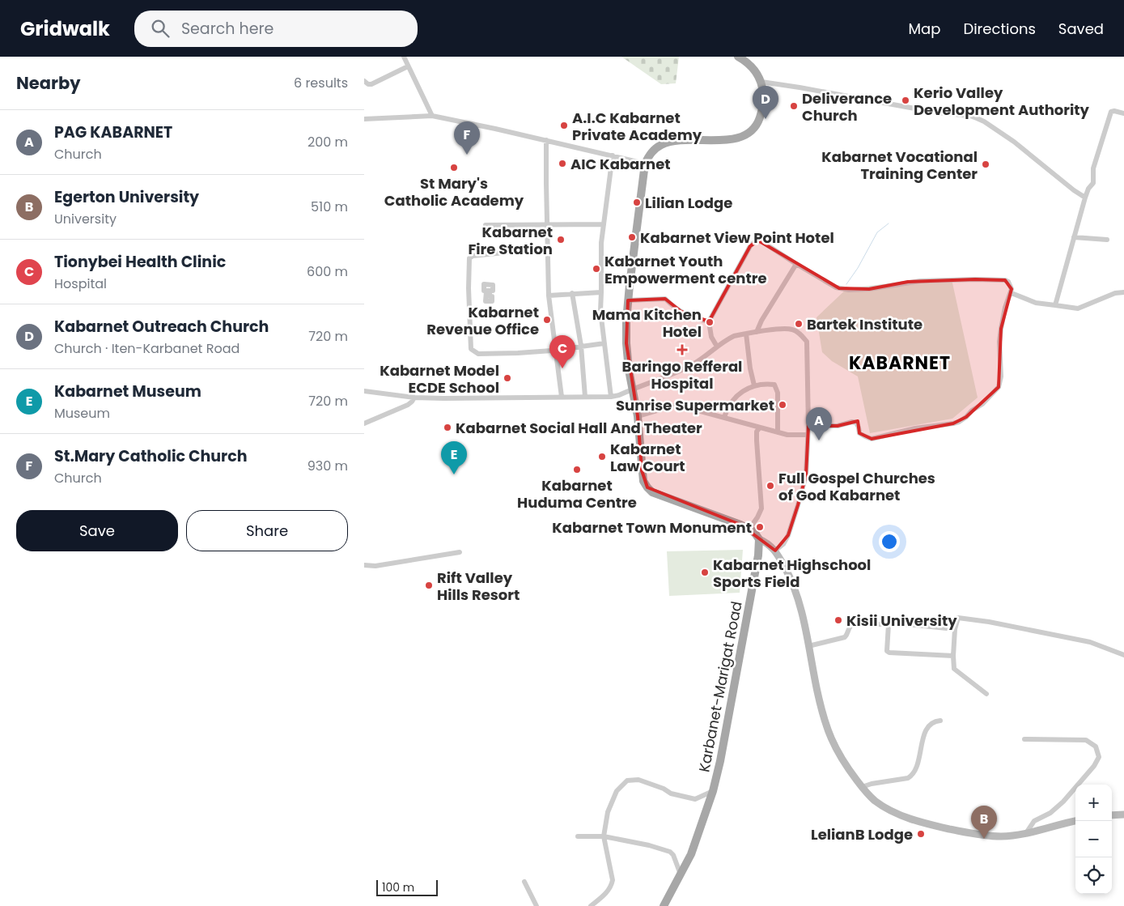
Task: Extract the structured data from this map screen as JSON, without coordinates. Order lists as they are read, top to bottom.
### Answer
{
  "streets": {
    "main road": ["Karbanet-Marigat Road"]
  },
  "districts": ["KABARNET"],
  "places": {
    "other": [
      "Kerio Valley Development Authority",
      "Deliverance Church",
      "A.I.C Kabarnet Private Academy",
      "AIC Kabarnet",
      "Kabarnet Vocational Training Center",
      "St Mary's Catholic Academy",
      "Lilian Lodge",
      "Kabarnet View Point Hotel",
      "Kabarnet Fire Station",
      "Kabarnet Youth Empowerment centre",
      "Kabarnet Revenue Office",
      "Mama Kitchen Hotel",
      "Bartek Institute",
      "Kabarnet Model ECDE School",
      "Sunrise Supermarket",
      "Kabarnet Social Hall And Theater",
      "Kabarnet Law Court",
      "Kabarnet Huduma Centre",
      "Full Gospel Churches of God Kabarnet",
      "Kabarnet Town Monument",
      "Kabarnet Highschool Sports Field",
      "Rift Valley Hills Resort",
      "Kisii University",
      "LelianB Lodge"
    ],
    "health": ["Baringo Refferal Hospital"]
  },
  "scale_bar": "100 m",
  "page": {
    "header": "Gridwalk",
    "search": "Search here",
    "nav": ["Map", "Directions", "Saved"],
    "heading": ["Nearby", "6 results"],
    "pins": [
      "D",
      "F",
      "C",
      "A",
      "E",
      "B"
    ],
    "list": [
      {
        "mark": "A",
        "name": "PAG KABARNET",
        "note": "Church",
        "value": "200 m"
      },
      {
        "mark": "B",
        "name": "Egerton University",
        "note": "University",
        "value": "510 m"
      },
      {
        "mark": "C",
        "name": "Tionybei Health Clinic",
        "note": "Hospital",
        "value": "600 m"
      },
      {
        "mark": "D",
        "name": "Kabarnet Outreach Church",
        "note": "Church · Iten-Karbanet Road",
        "value": "720 m"
      },
      {
        "mark": "E",
        "name": "Kabarnet Museum",
        "note": "Museum",
        "value": "720 m"
      },
      {
        "mark": "F",
        "name": "St.Mary Catholic Church",
        "note": "Church",
        "value": "930 m"
      }
    ],
    "buttons": ["Save", "Share"],
    "map_buttons": ["+", "−"],
    "scale": "100 m"
  }
}
